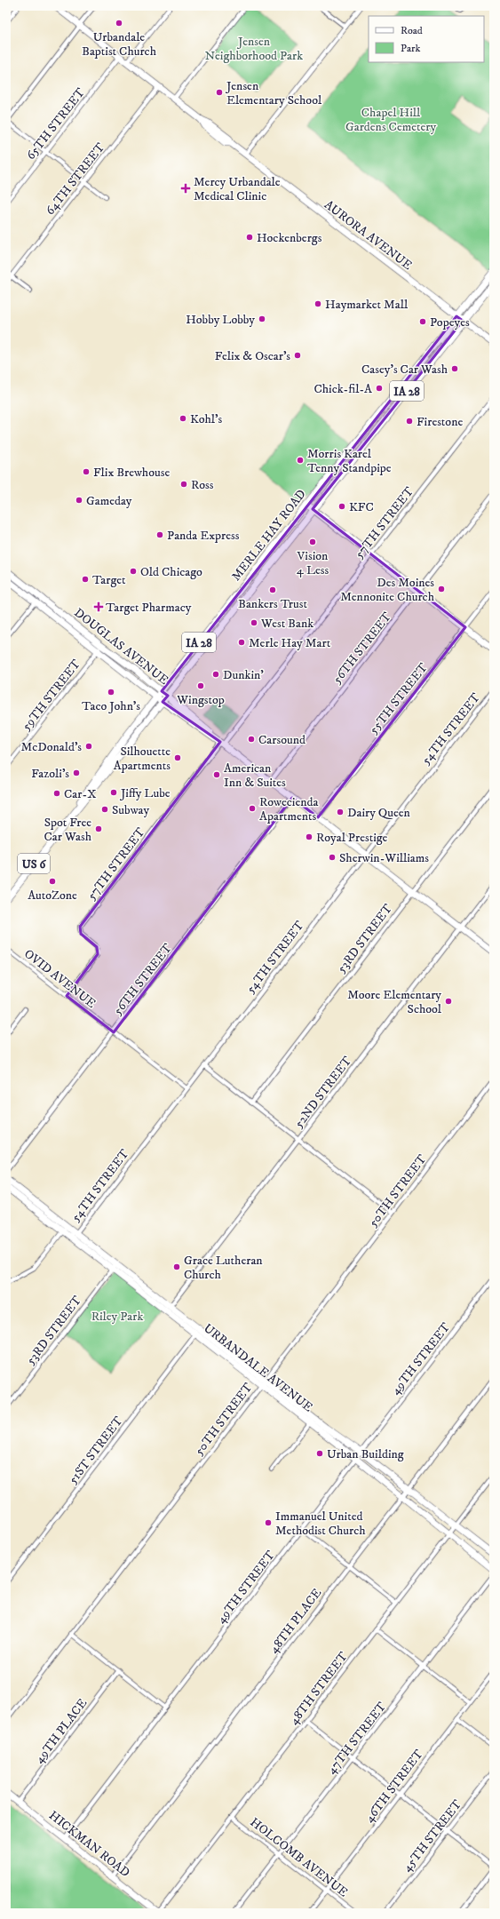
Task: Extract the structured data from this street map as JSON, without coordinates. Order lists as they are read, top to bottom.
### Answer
{
  "streets": {
    "main road": [
      "AURORA AVENUE",
      "IA 28",
      "MERLE HAY ROAD",
      "DOUGLAS AVENUE",
      "US 6",
      "URBANDALE AVENUE",
      "HICKMAN ROAD"
    ],
    "street": [
      "65TH STREET",
      "64TH STREET",
      "57TH STREET",
      "56TH STREET",
      "59TH STREET",
      "55TH STREET",
      "54TH STREET",
      "53RD STREET",
      "OVID AVENUE",
      "52ND STREET",
      "50TH STREET",
      "49TH STREET",
      "51ST STREET",
      "48TH PLACE",
      "48TH STREET",
      "49TH PLACE",
      "47TH STREET",
      "46TH STREET",
      "45TH STREET",
      "HOLCOMB AVENUE"
    ]
  },
  "crossings": [
    ["65TH STREET", "AURORA AVENUE"],
    ["64TH STREET", "AURORA AVENUE"],
    ["AURORA AVENUE", "MERLE HAY ROAD"],
    ["57TH STREET", "DOUGLAS AVENUE"],
    ["57TH STREET", "OVID AVENUE"],
    ["MERLE HAY ROAD", "DOUGLAS AVENUE"],
    ["DOUGLAS AVENUE", "56TH STREET"],
    ["DOUGLAS AVENUE", "59TH STREET"],
    ["DOUGLAS AVENUE", "55TH STREET"],
    ["DOUGLAS AVENUE", "54TH STREET"],
    ["DOUGLAS AVENUE", "53RD STREET"],
    ["DOUGLAS AVENUE", "52ND STREET"],
    ["56TH STREET", "OVID AVENUE"],
    ["54TH STREET", "OVID AVENUE"],
    ["54TH STREET", "URBANDALE AVENUE"],
    ["53RD STREET", "URBANDALE AVENUE"],
    ["52ND STREET", "URBANDALE AVENUE"],
    ["50TH STREET", "URBANDALE AVENUE"],
    ["49TH STREET", "URBANDALE AVENUE"],
    ["49TH STREET", "HICKMAN ROAD"],
    ["URBANDALE AVENUE", "51ST STREET"],
    ["URBANDALE AVENUE", "48TH PLACE"],
    ["URBANDALE AVENUE", "48TH STREET"],
    ["48TH PLACE", "HICKMAN ROAD"],
    ["48TH STREET", "HICKMAN ROAD"],
    ["48TH STREET", "HOLCOMB AVENUE"],
    ["49TH PLACE", "HICKMAN ROAD"],
    ["47TH STREET", "HOLCOMB AVENUE"],
    ["46TH STREET", "HOLCOMB AVENUE"]
  ],
  "parks": ["Jensen Neighborhood Park", "Chapel Hill Gardens Cemetery", "Riley Park"],
  "places": {
    "other": [
      "Urbandale Baptist Church",
      "Jensen Elementary School",
      "Hockenbergs",
      "Haymarket Mall",
      "Hobby Lobby",
      "Popeyes",
      "Felix & Oscar's",
      "Casey's Car Wash",
      "Chick-fil-A",
      "Kohl's",
      "Firestone",
      "Morris Karel Tenny Standpipe",
      "Flix Brewhouse",
      "Ross",
      "Gameday",
      "KFC",
      "Panda Express",
      "Vision 4 Less",
      "Old Chicago",
      "Target",
      "Des Moines Mennonite Church",
      "Bankers Trust",
      "West Bank",
      "Merle Hay Mart",
      "Dunkin'",
      "Wingstop",
      "Taco John's",
      "Carsound",
      "McDonald's",
      "Silhouette Apartments",
      "Fazoli's",
      "American Inn & Suites",
      "Jiffy Lube",
      "Car-X",
      "Rowecienda Apartments",
      "Subway",
      "Dairy Queen",
      "Spot Free Car Wash",
      "Royal Prestige",
      "Sherwin-Williams",
      "AutoZone",
      "Moore Elementary School",
      "Grace Lutheran Church",
      "Urban Building",
      "Immanuel United Methodist Church"
    ],
    "health": ["Mercy Urbandale Medical Clinic", "Target Pharmacy"]
  },
  "legend": ["Road", "Park"]
}
